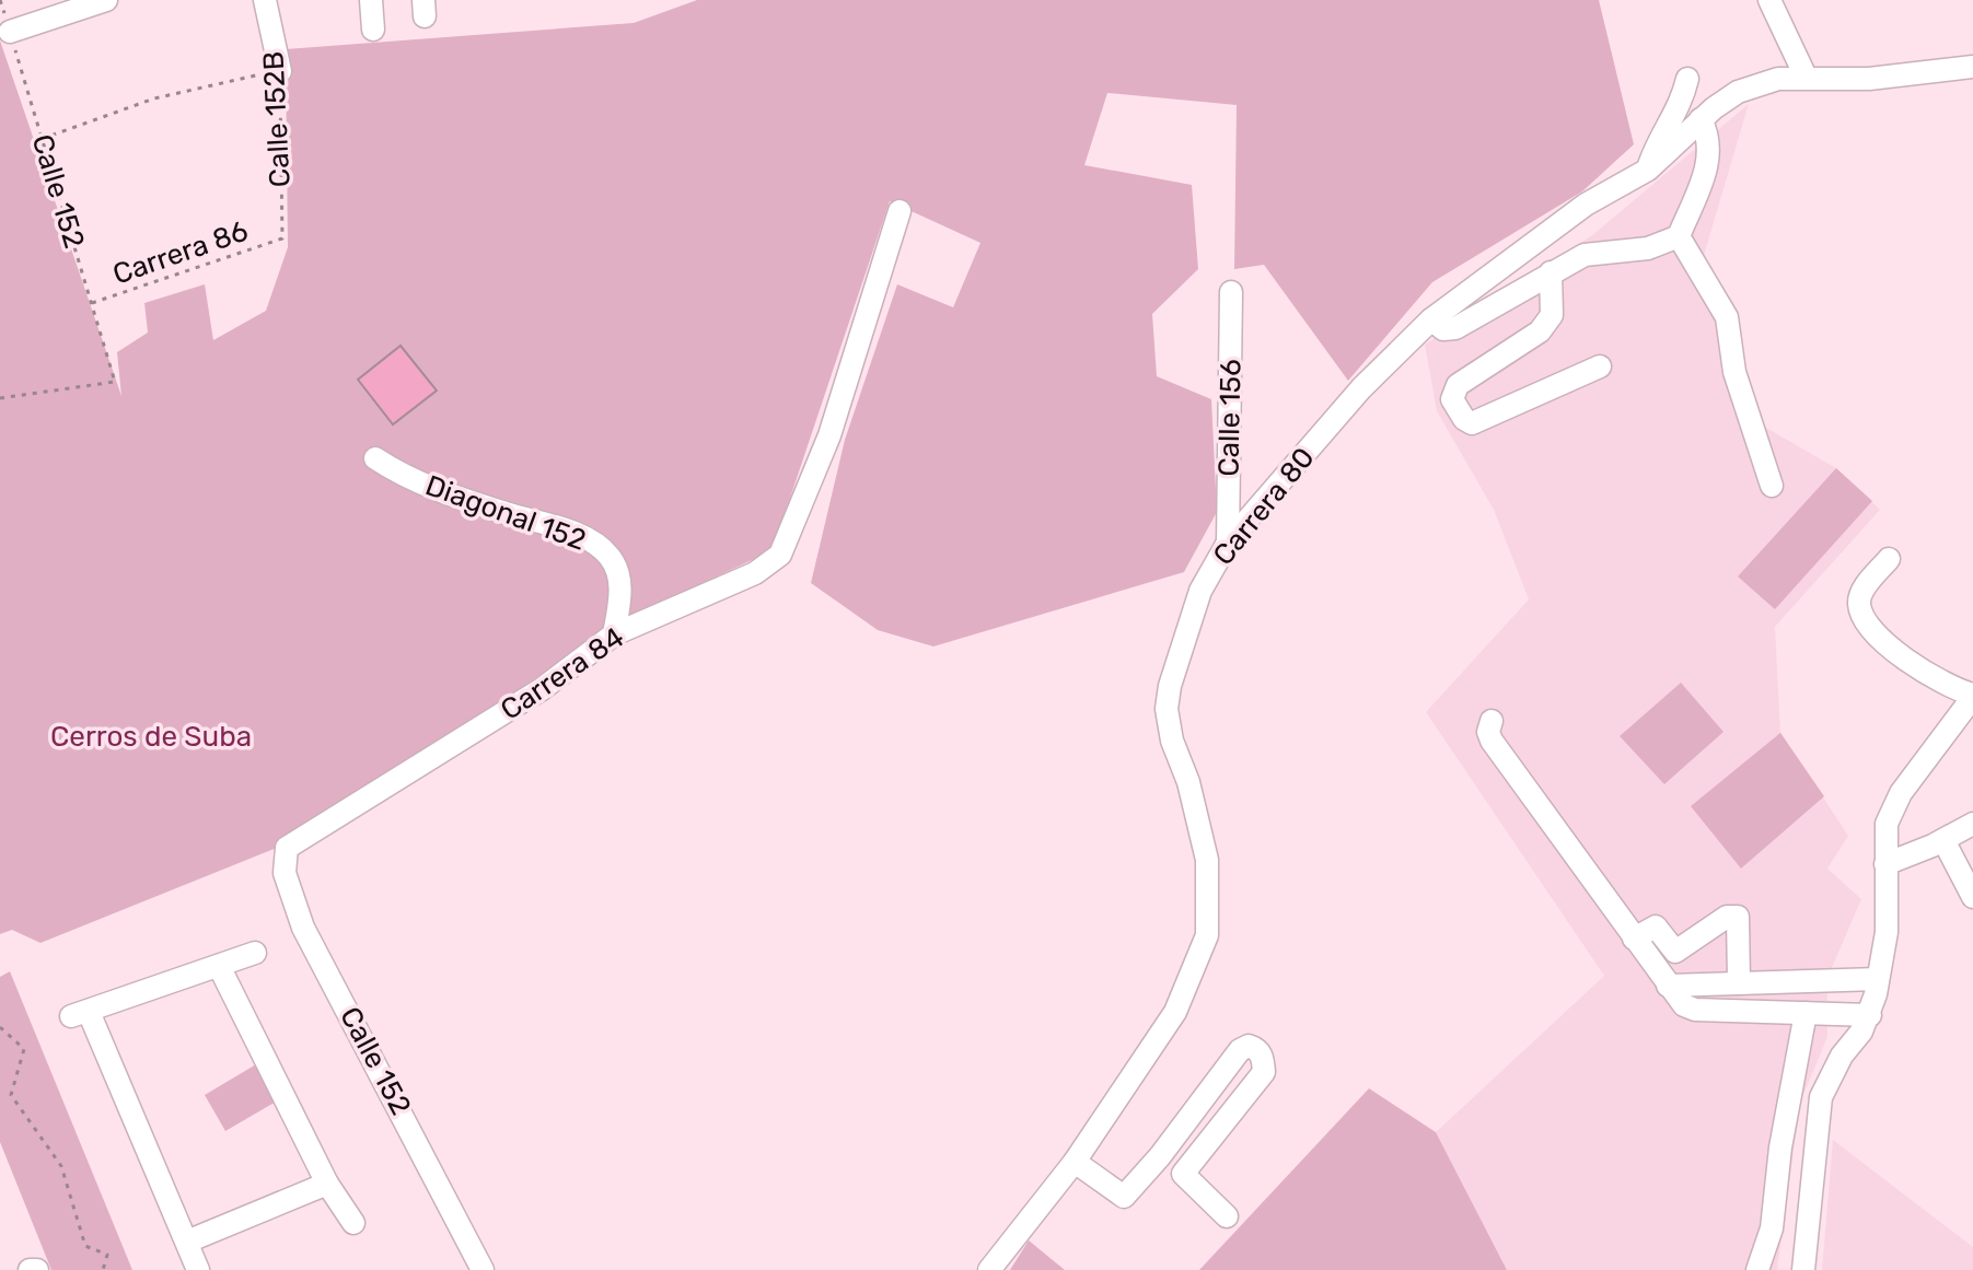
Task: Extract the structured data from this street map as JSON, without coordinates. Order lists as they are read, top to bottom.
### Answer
{
  "streets": {
    "street": [
      "Calle 152B",
      "Calle 152",
      "Calle 156",
      "Carrera 80",
      "Diagonal 152",
      "Carrera 84"
    ],
    "path": ["Carrera 86"]
  },
  "crossings": [
    ["Calle 152B", "Carrera 86"],
    ["Calle 152", "Carrera 86"],
    ["Calle 152", "Carrera 84"],
    ["Calle 156", "Carrera 80"],
    ["Diagonal 152", "Carrera 84"]
  ],
  "parks": ["Cerros de Suba"]
}
